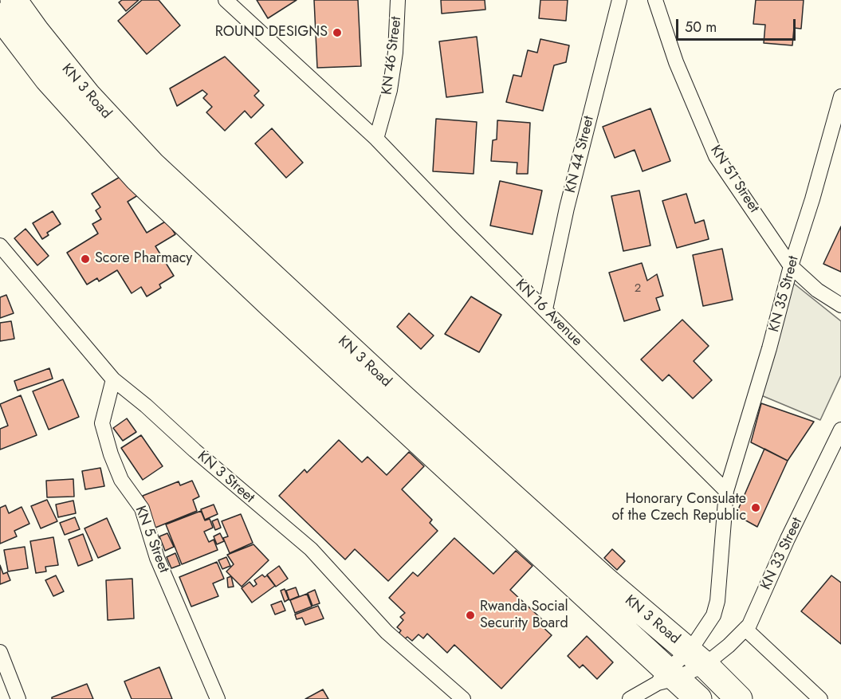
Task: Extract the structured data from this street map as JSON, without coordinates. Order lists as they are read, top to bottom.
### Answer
{
  "streets": {
    "highway": ["KN 3 Road"],
    "street": [
      "KN 46 Street",
      "KN 44 Street",
      "KN 51 Street",
      "KN 35 Street",
      "KN 16 Avenue",
      "KN 3 Street",
      "KN 5 Street",
      "KN 33 Street"
    ]
  },
  "crossings": [
    ["KN 46 Street", "KN 16 Avenue"],
    ["KN 3 Road", "KN 33 Street"],
    ["KN 44 Street", "KN 16 Avenue"],
    ["KN 51 Street", "KN 35 Street"],
    ["KN 35 Street", "KN 16 Avenue"],
    ["KN 3 Street", "KN 5 Street"]
  ],
  "places": [
    "ROUND DESIGNS",
    "Score Pharmacy",
    "Honorary Consulate of the Czech Republic",
    "Rwanda Social Security Board"
  ],
  "house_numbers": ["2"],
  "scale_bar": "50 m"
}
